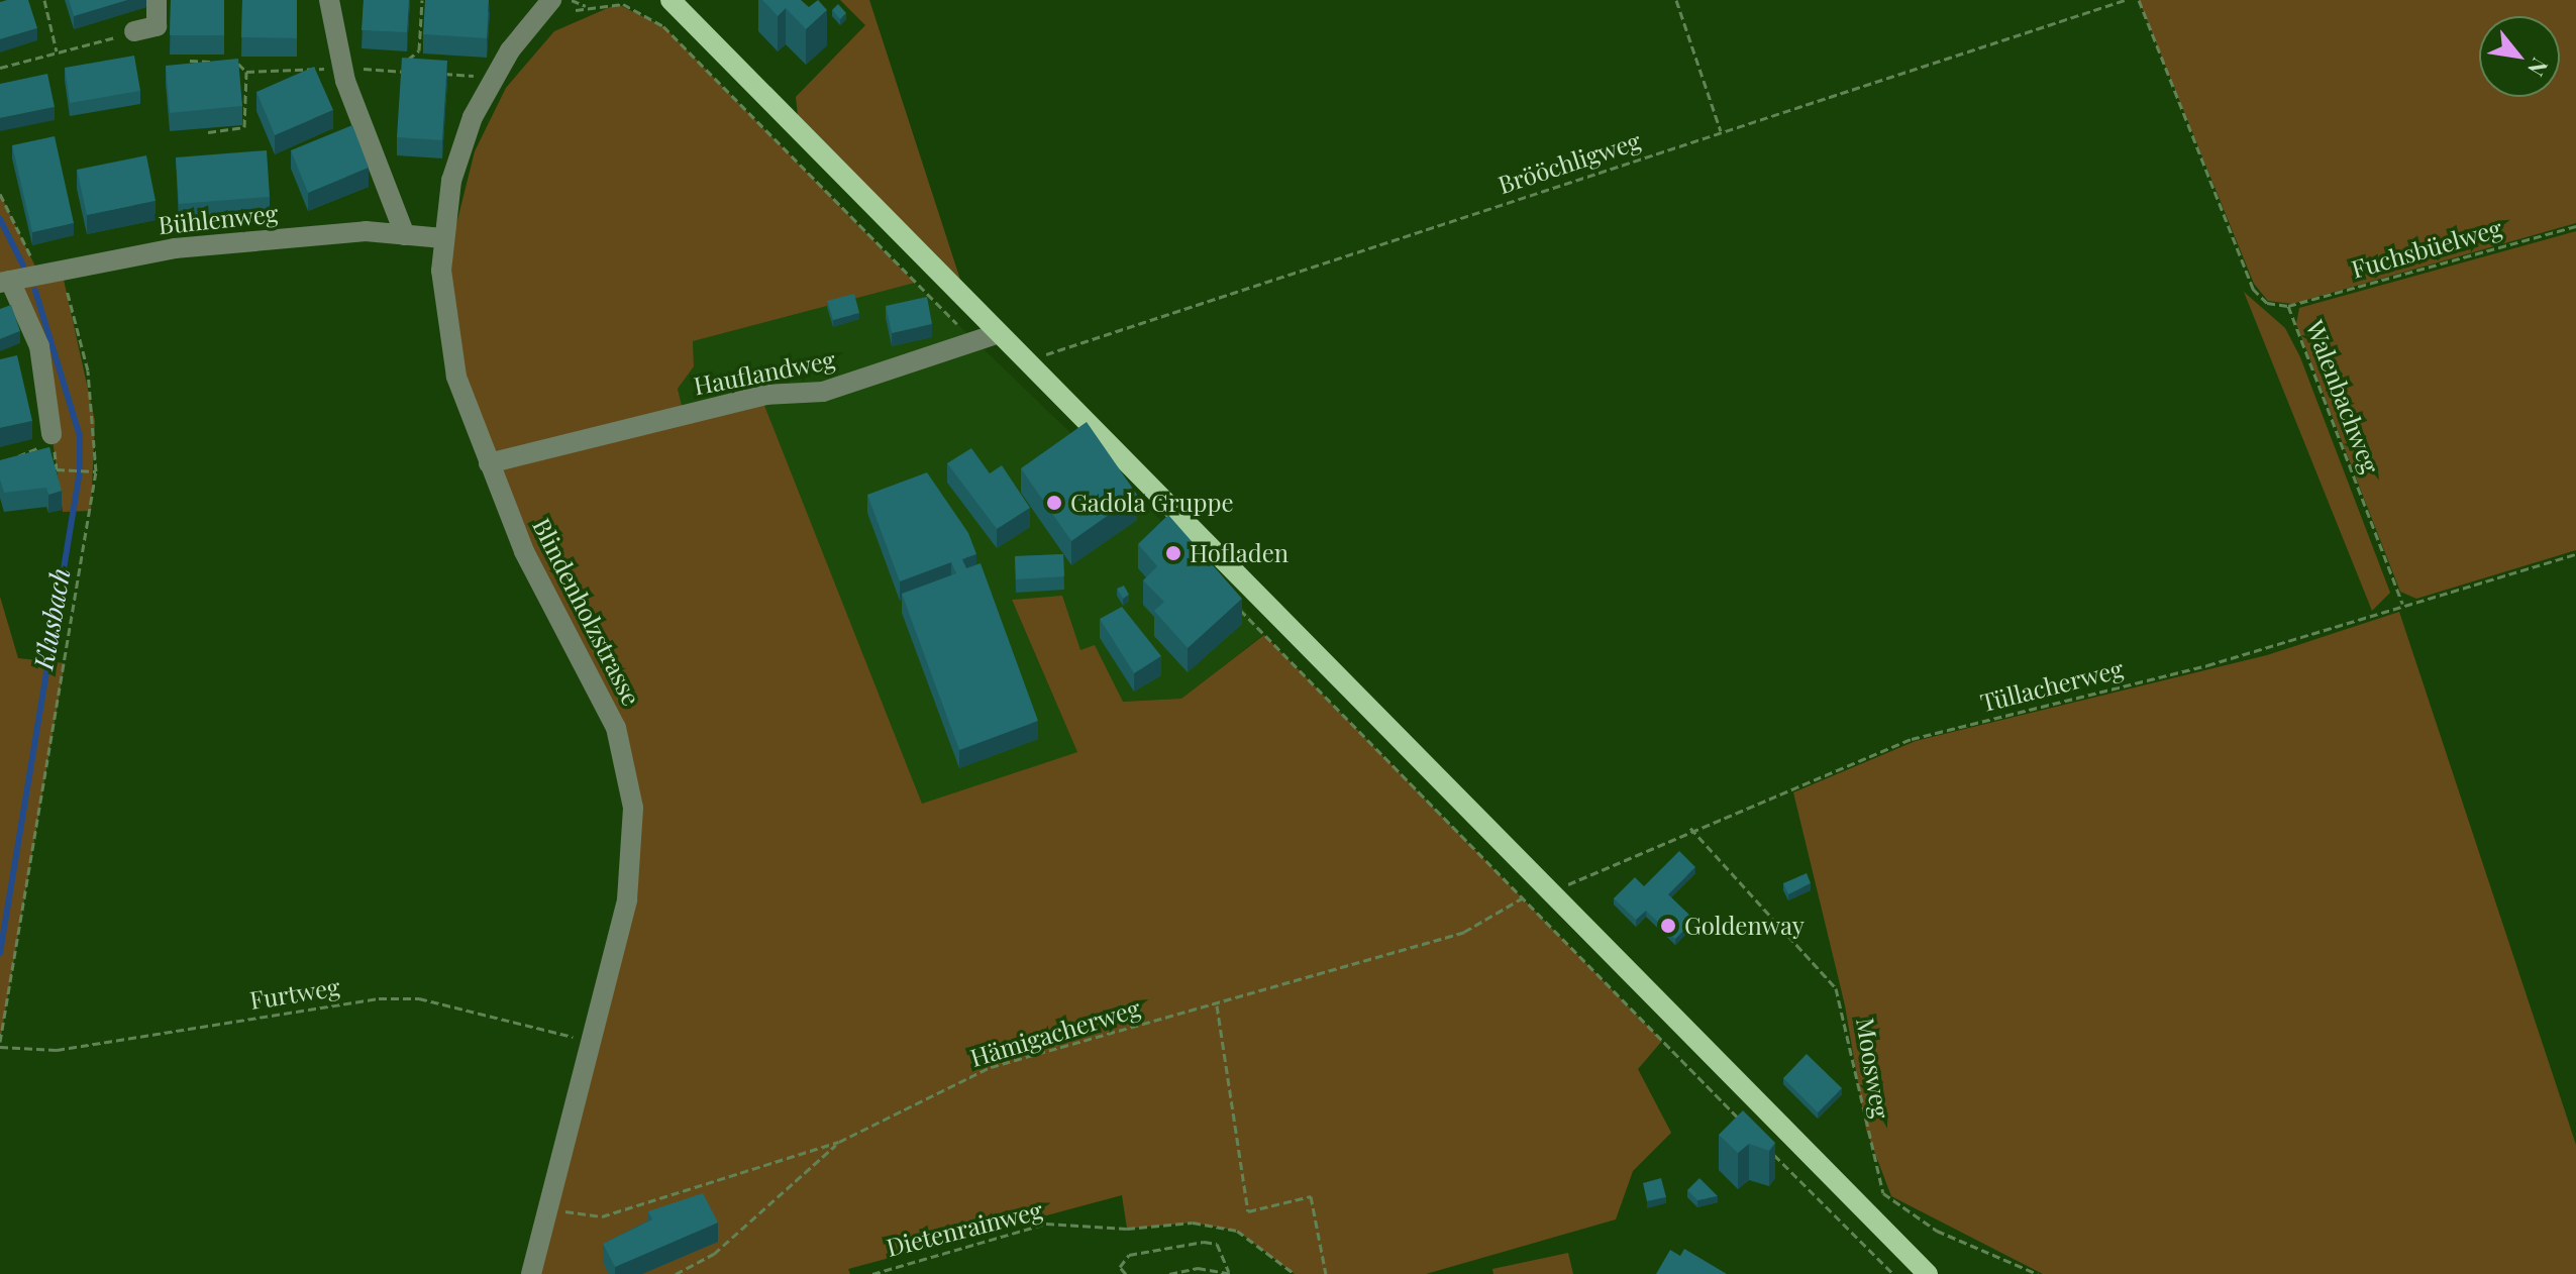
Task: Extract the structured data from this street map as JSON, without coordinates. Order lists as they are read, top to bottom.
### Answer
{
  "streets": {
    "street": ["Bühlenweg", "Hauflandweg", "Blindenholzstrasse"],
    "path": [
      "Brööchligweg",
      "Fuchsbüelweg",
      "Walenbachweg",
      "Tüllacherweg",
      "Furtweg",
      "Hämigacherweg",
      "Moosweg",
      "Dietenrainweg"
    ]
  },
  "crossings": [
    ["Bühlenweg", "Blindenholzstrasse"],
    ["Fuchsbüelweg", "Walenbachweg"],
    ["Hauflandweg", "Blindenholzstrasse"],
    ["Walenbachweg", "Tüllacherweg"],
    ["Blindenholzstrasse", "Furtweg"],
    ["Blindenholzstrasse", "Hämigacherweg"],
    ["Tüllacherweg", "Hämigacherweg"],
    ["Tüllacherweg", "Moosweg"]
  ],
  "water": ["Klusbach"],
  "places": ["Gadola Gruppe", "Hofladen", "Goldenway"],
  "north": "bottom right"
}
